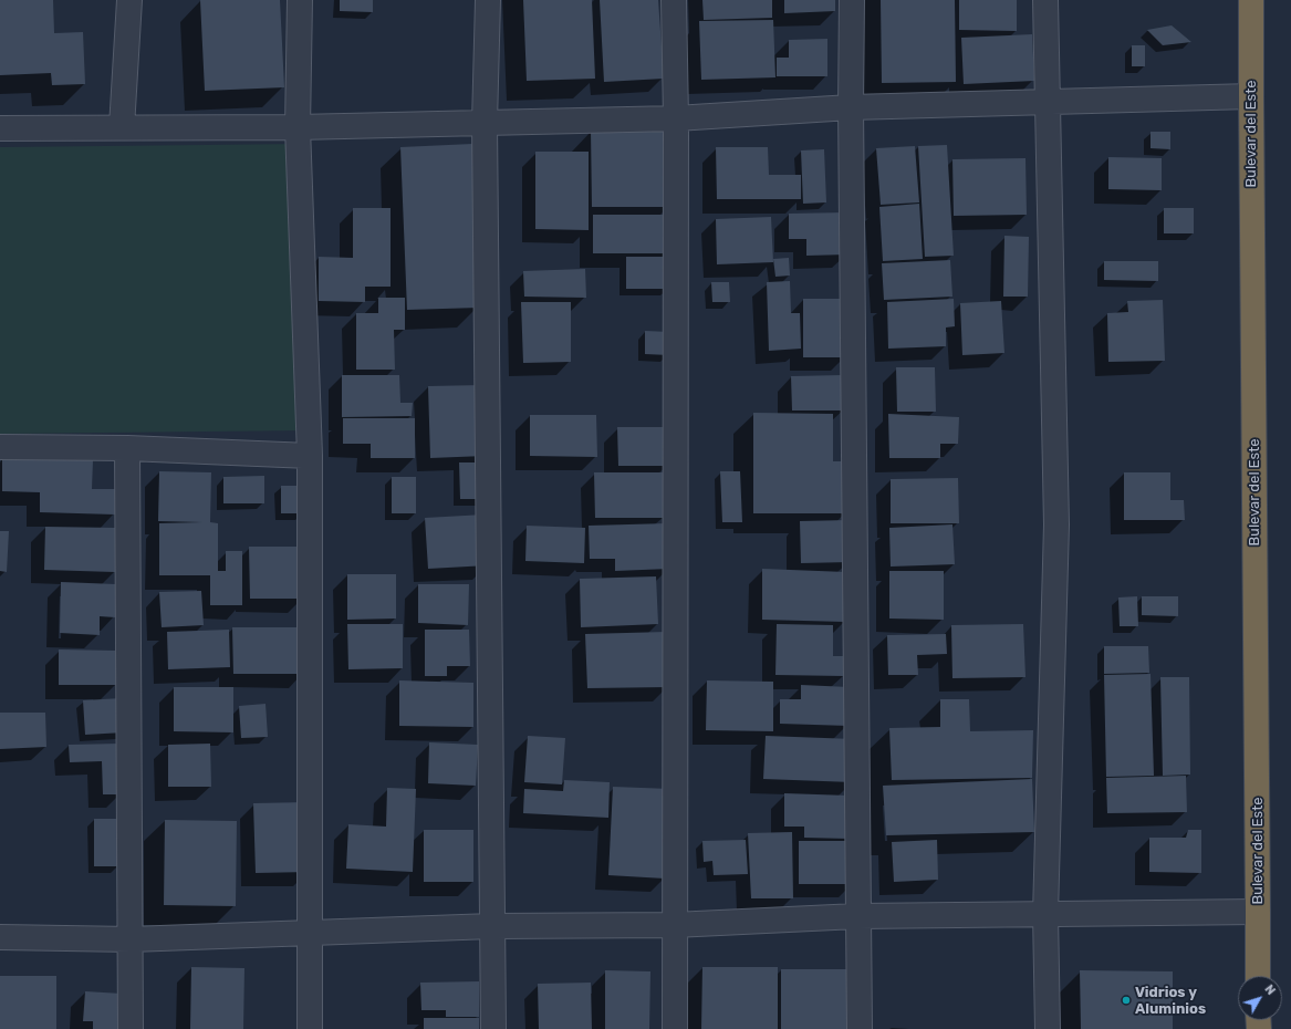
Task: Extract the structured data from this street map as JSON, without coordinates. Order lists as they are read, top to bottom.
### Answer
{
  "streets": {
    "highway": ["Bulevar del Este"]
  },
  "places": ["Vidrios y Aluminios"],
  "north": "top right"
}
